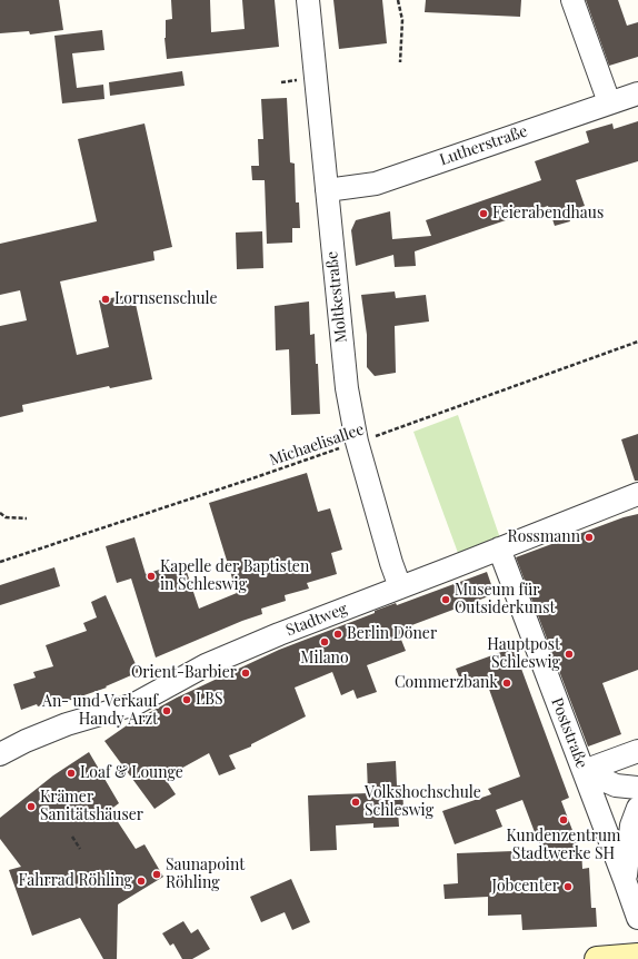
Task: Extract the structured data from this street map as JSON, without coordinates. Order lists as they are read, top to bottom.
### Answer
{
  "streets": {
    "street": [
      "Lutherstraße",
      "Moltkestraße",
      "Stadtweg",
      "Poststraße"
    ],
    "path": ["Michaelisallee"]
  },
  "crossings": [
    ["Lutherstraße", "Moltkestraße"],
    ["Moltkestraße", "Michaelisallee"],
    ["Moltkestraße", "Stadtweg"],
    ["Stadtweg", "Poststraße"]
  ],
  "places": [
    "Feierabendhaus",
    "Lornsenschule",
    "Rossmann",
    "Kapelle der Baptisten in Schleswig",
    "Museum für Outsiderkunst",
    "Berlin Döner",
    "Milano",
    "Hauptpost Schleswig",
    "Orient-Barbier",
    "Commerzbank",
    "LBS",
    "An- und Verkauf Handy Arzt",
    "Loaf & Lounge",
    "Volkshochschule Schleswig",
    "Krämer Sanitätshäuser",
    "Kundenzentrum Stadtwerke SH",
    "Saunapoint Röhling",
    "Fahrrad Röhling",
    "Jobcenter"
  ]
}
